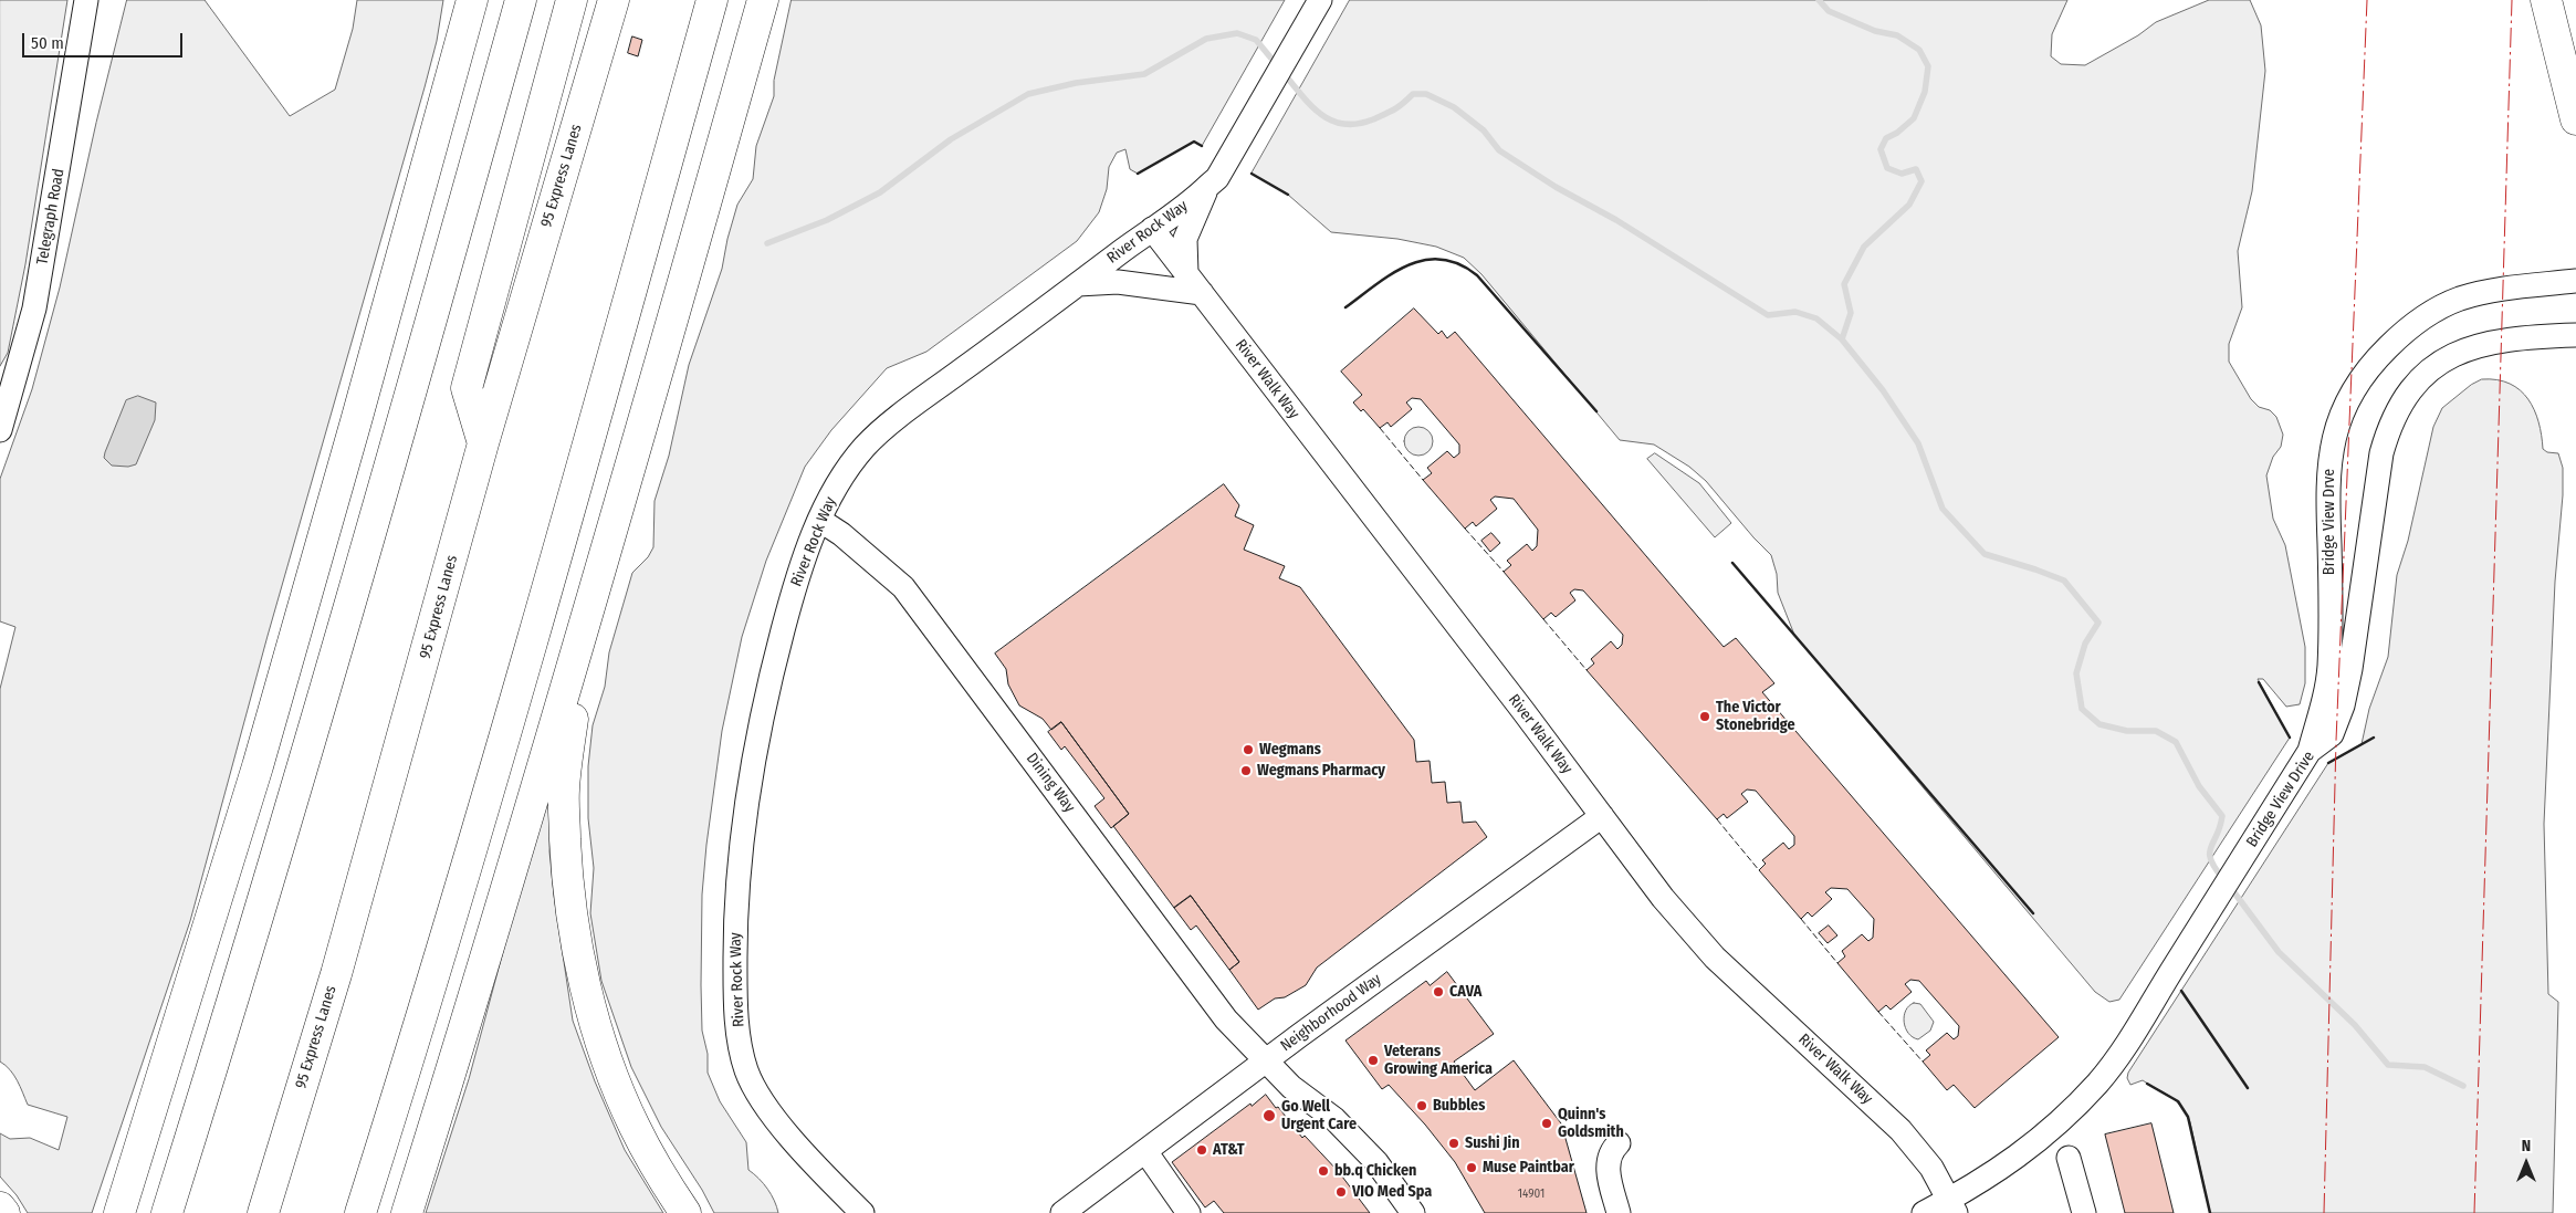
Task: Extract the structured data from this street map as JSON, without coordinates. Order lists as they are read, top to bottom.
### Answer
{
  "streets": {
    "main road": ["95 Express Lanes"],
    "street": [
      "Telegraph Road",
      "River Rock Way",
      "River Walk Way",
      "Bridge View Drve",
      "Dining Way",
      "Bridge View Drive",
      "Neighborhood Way"
    ]
  },
  "crossings": [
    ["River Rock Way", "River Walk Way"],
    ["River Rock Way", "Dining Way"],
    ["River Walk Way", "Bridge View Drive"],
    ["River Walk Way", "Neighborhood Way"],
    ["Bridge View Drve", "Bridge View Drive"],
    ["Dining Way", "Neighborhood Way"]
  ],
  "places": [
    "The Victor Stonebridge",
    "Wegmans",
    "Wegmans Pharmacy",
    "CAVA",
    "Veterans Growing America",
    "Bubbles",
    "Go Well Urgent Care",
    "Quinn's Goldsmith",
    "Sushi Jin",
    "AT&T",
    "Muse Paintbar",
    "bb.q Chicken",
    "VIO Med Spa"
  ],
  "house_numbers": ["14901"],
  "scale_bar": "50 m",
  "north": "top"
}
